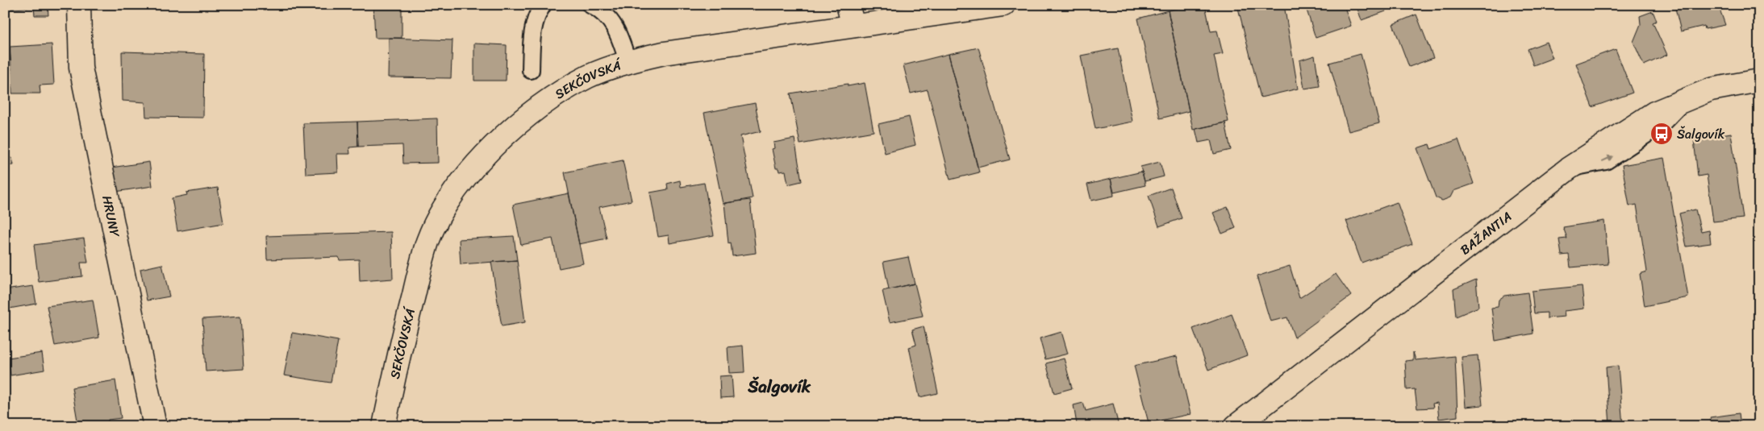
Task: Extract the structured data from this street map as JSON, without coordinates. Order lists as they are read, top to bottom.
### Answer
{
  "streets": {
    "street": ["SEKČOVSKÁ", "HRUNY", "BAŽANTIA"]
  },
  "districts": ["Šalgovík"],
  "places": {
    "bus stop": ["Šalgovík"]
  }
}
